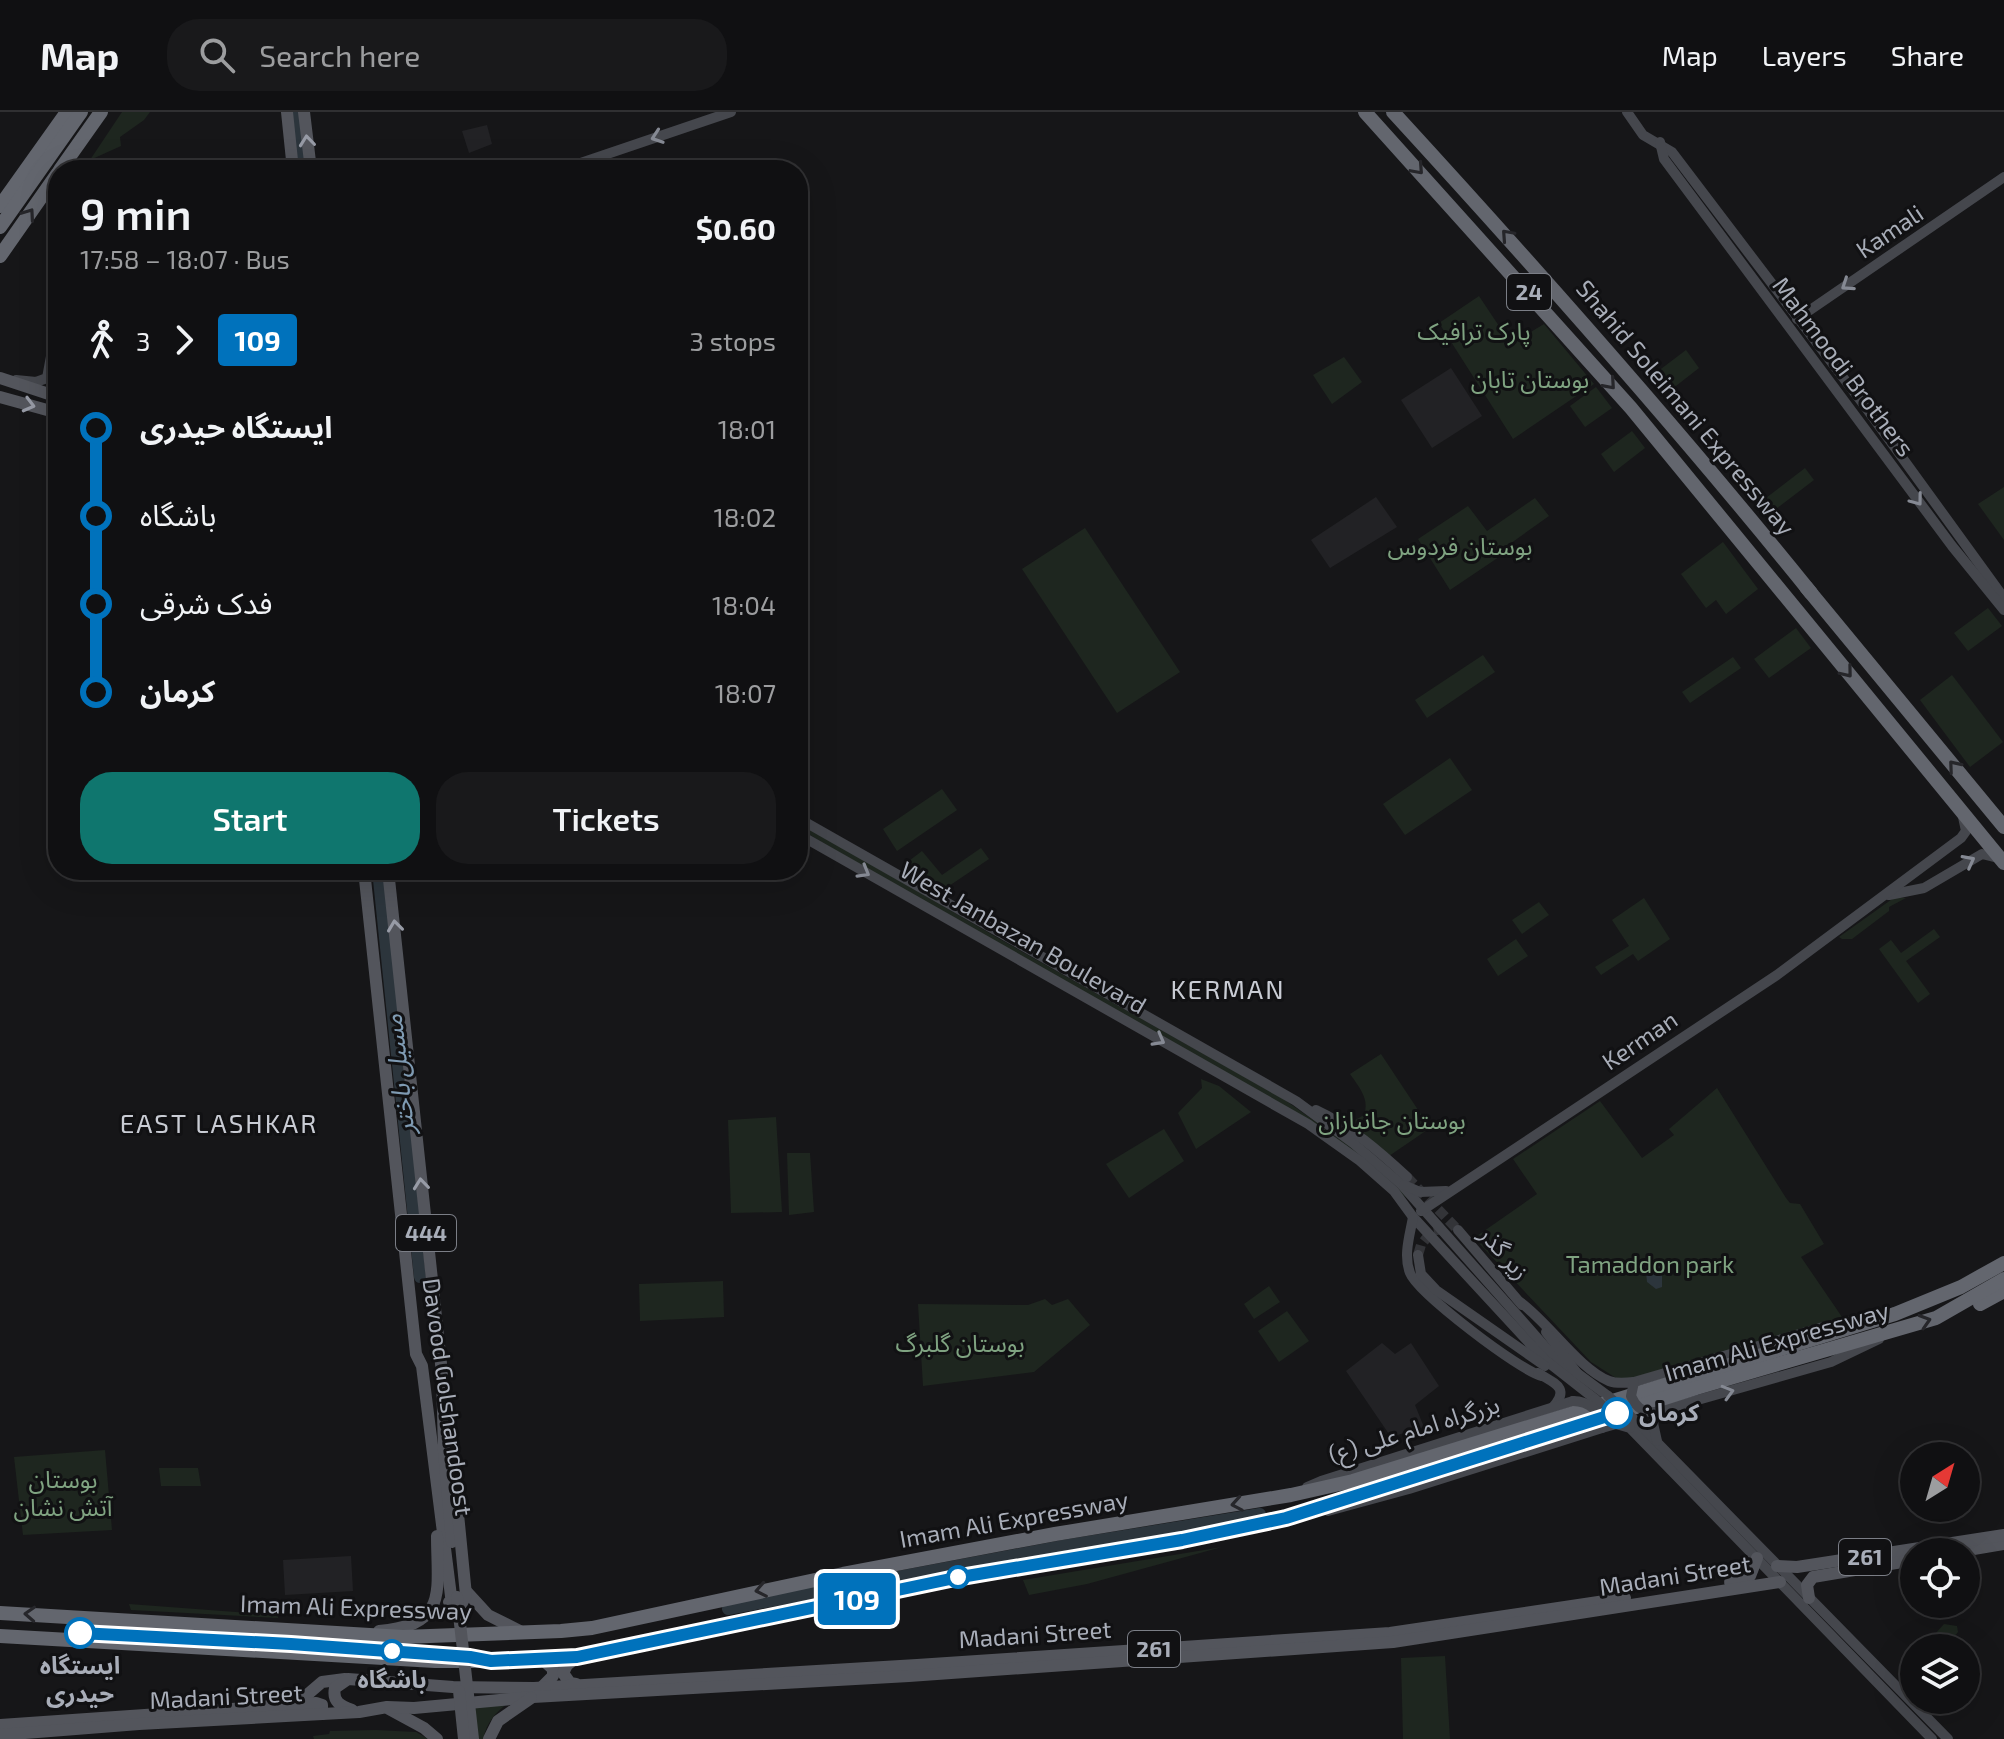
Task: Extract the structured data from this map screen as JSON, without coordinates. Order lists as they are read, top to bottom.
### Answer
{
  "streets": {
    "highway": ["24", "Shahid Soleimani Expressway", "Imam Ali Expressway"],
    "main road": [
      "Kamali",
      "Mahmoodi Brothers",
      "West Janbazan Boulevard",
      "Kerman",
      "444",
      "زیر گذر",
      "Davood Golshandoost",
      "بزرگراه امام علی (ع)",
      "261",
      "Madani Street"
    ]
  },
  "crossings": [
    ["Kamali", "Mahmoodi Brothers"],
    ["24", "Shahid Soleimani Expressway"],
    ["Shahid Soleimani Expressway", "Kerman"],
    ["West Janbazan Boulevard", "Kerman"],
    ["West Janbazan Boulevard", "زیر گذر"],
    ["West Janbazan Boulevard", "261"],
    ["West Janbazan Boulevard", "Madani Street"],
    ["Imam Ali Expressway", "بزرگراه امام علی (ع)"],
    ["261", "Madani Street"]
  ],
  "one_way": ["Kamali"],
  "districts": ["KERMAN", "EAST LASHKAR"],
  "water": ["مسیل باختر"],
  "parks": [
    "پارک ترافیک",
    "بوستان تابان",
    "بوستان فردوس",
    "بوستان جانبازان",
    "Tamaddon park",
    "بوستان گلبرگ",
    "بوستان آتش نشان"
  ],
  "places": ["کرمان", "ایستگاه حیدری", "باشگاه"],
  "lines": ["bus line 109"],
  "north": "top right",
  "page": {
    "header": "Map",
    "search": "Search here",
    "nav": ["Map", "Layers", "Share"],
    "on_map": "109",
    "heading": ["9 min", "17:58 – 18:07 · Bus", "$0.60"],
    "legs": ["3", "109", "3 stops"],
    "list": [
      {
        "name": "ایستگاه حیدری",
        "value": "18:01"
      },
      {
        "name": "باشگاه",
        "value": "18:02"
      },
      {
        "name": "فدک شرقی",
        "value": "18:04"
      },
      {
        "name": "کرمان",
        "value": "18:07"
      }
    ],
    "buttons": ["Start", "Tickets"]
  }
}
